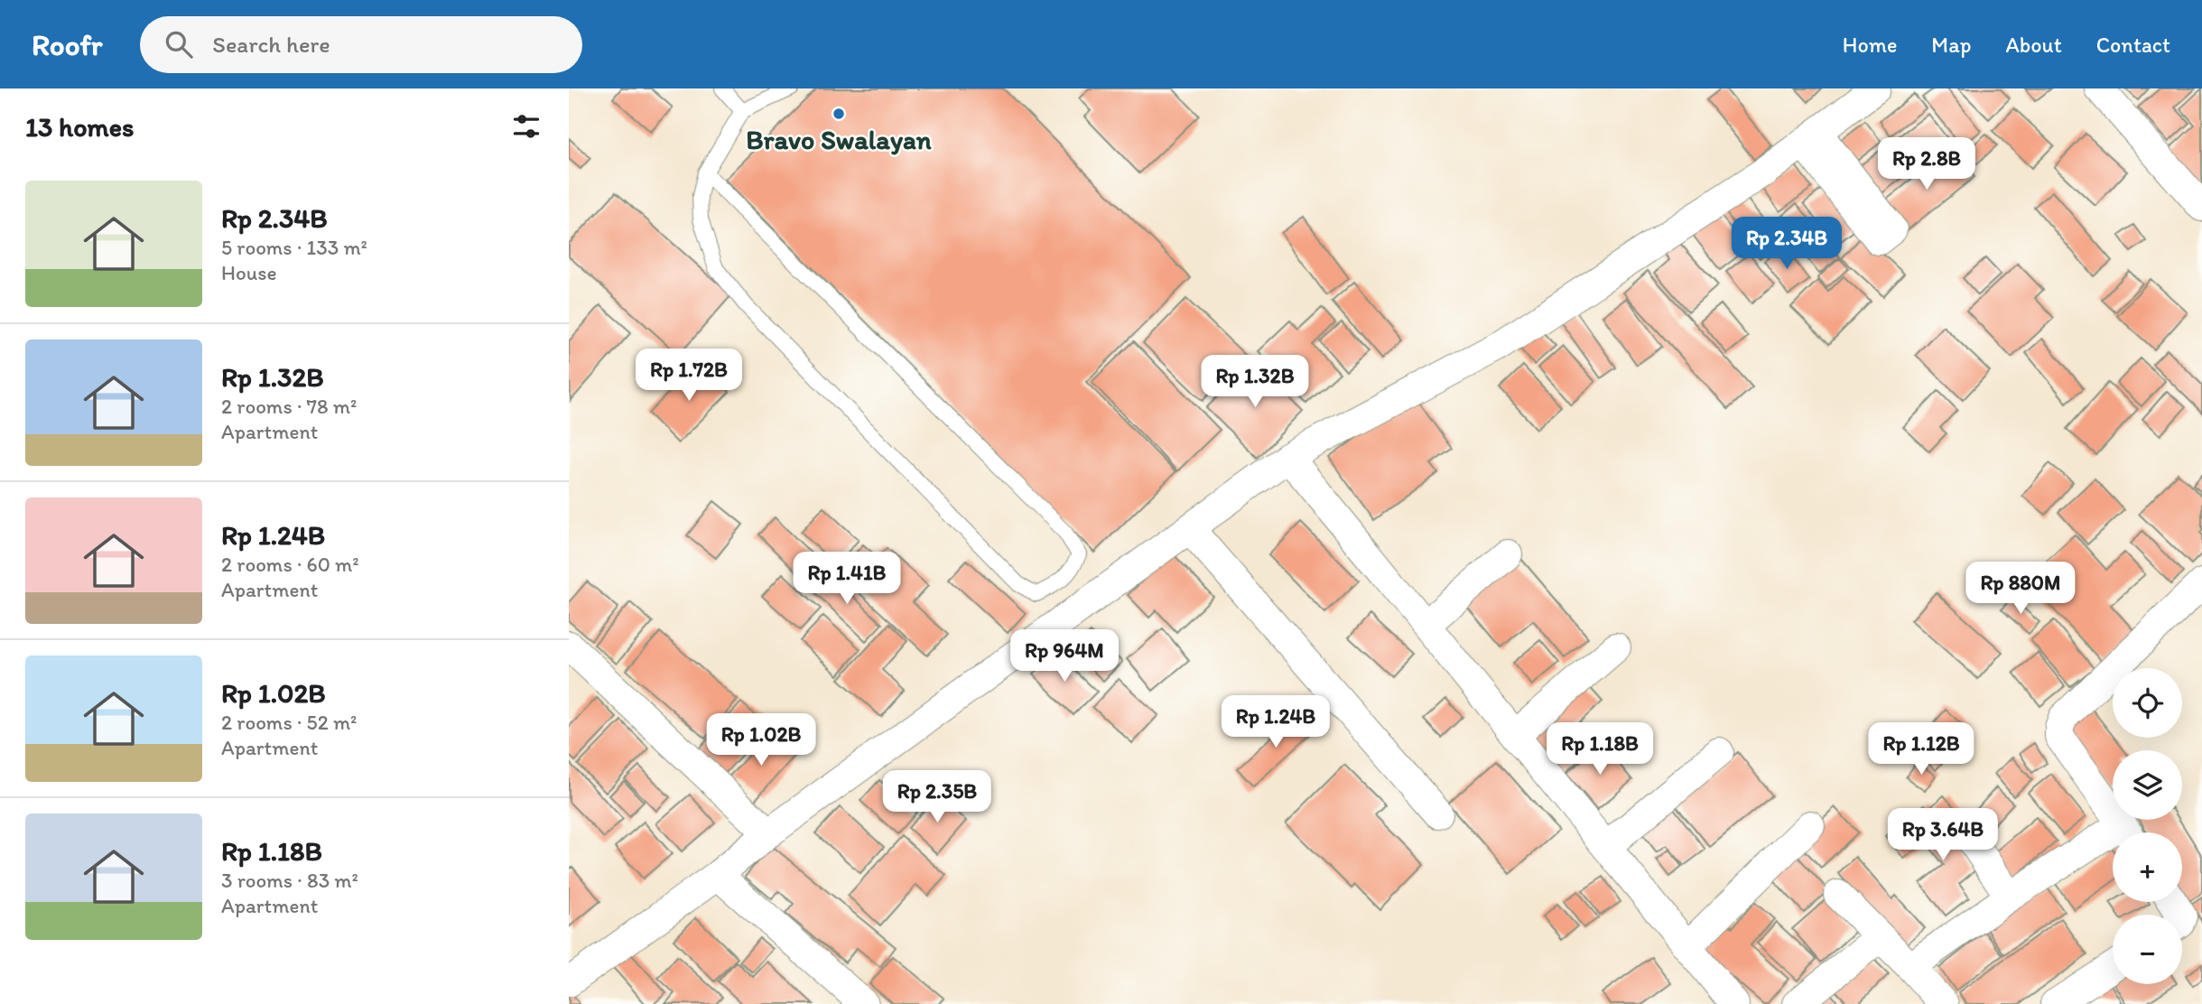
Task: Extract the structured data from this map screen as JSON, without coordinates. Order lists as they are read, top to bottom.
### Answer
{
  "places": ["Bravo Swalayan"],
  "page": {
    "header": "Roofr",
    "search": "Search here",
    "nav": [
      "Home",
      "Map",
      "About",
      "Contact"
    ],
    "heading": "13 homes",
    "price": [
      "Rp 2.8B",
      "Rp 2.34B",
      "Rp 1.72B",
      "Rp 1.32B",
      "Rp 1.41B",
      "Rp 880M",
      "Rp 964M",
      "Rp 1.24B",
      "Rp 1.02B",
      "Rp 1.18B",
      "Rp 1.12B",
      "Rp 2.35B",
      "Rp 3.64B"
    ],
    "list": [
      {
        "name": "Rp 2.34B",
        "note": "5 rooms · 133 m² · House"
      },
      {
        "name": "Rp 1.32B",
        "note": "2 rooms · 78 m² · Apartment"
      },
      {
        "name": "Rp 1.24B",
        "note": "2 rooms · 60 m² · Apartment"
      },
      {
        "name": "Rp 1.02B",
        "note": "2 rooms · 52 m² · Apartment"
      },
      {
        "name": "Rp 1.18B",
        "note": "3 rooms · 83 m² · Apartment"
      }
    ],
    "map_buttons": ["+", "−"]
  }
}
